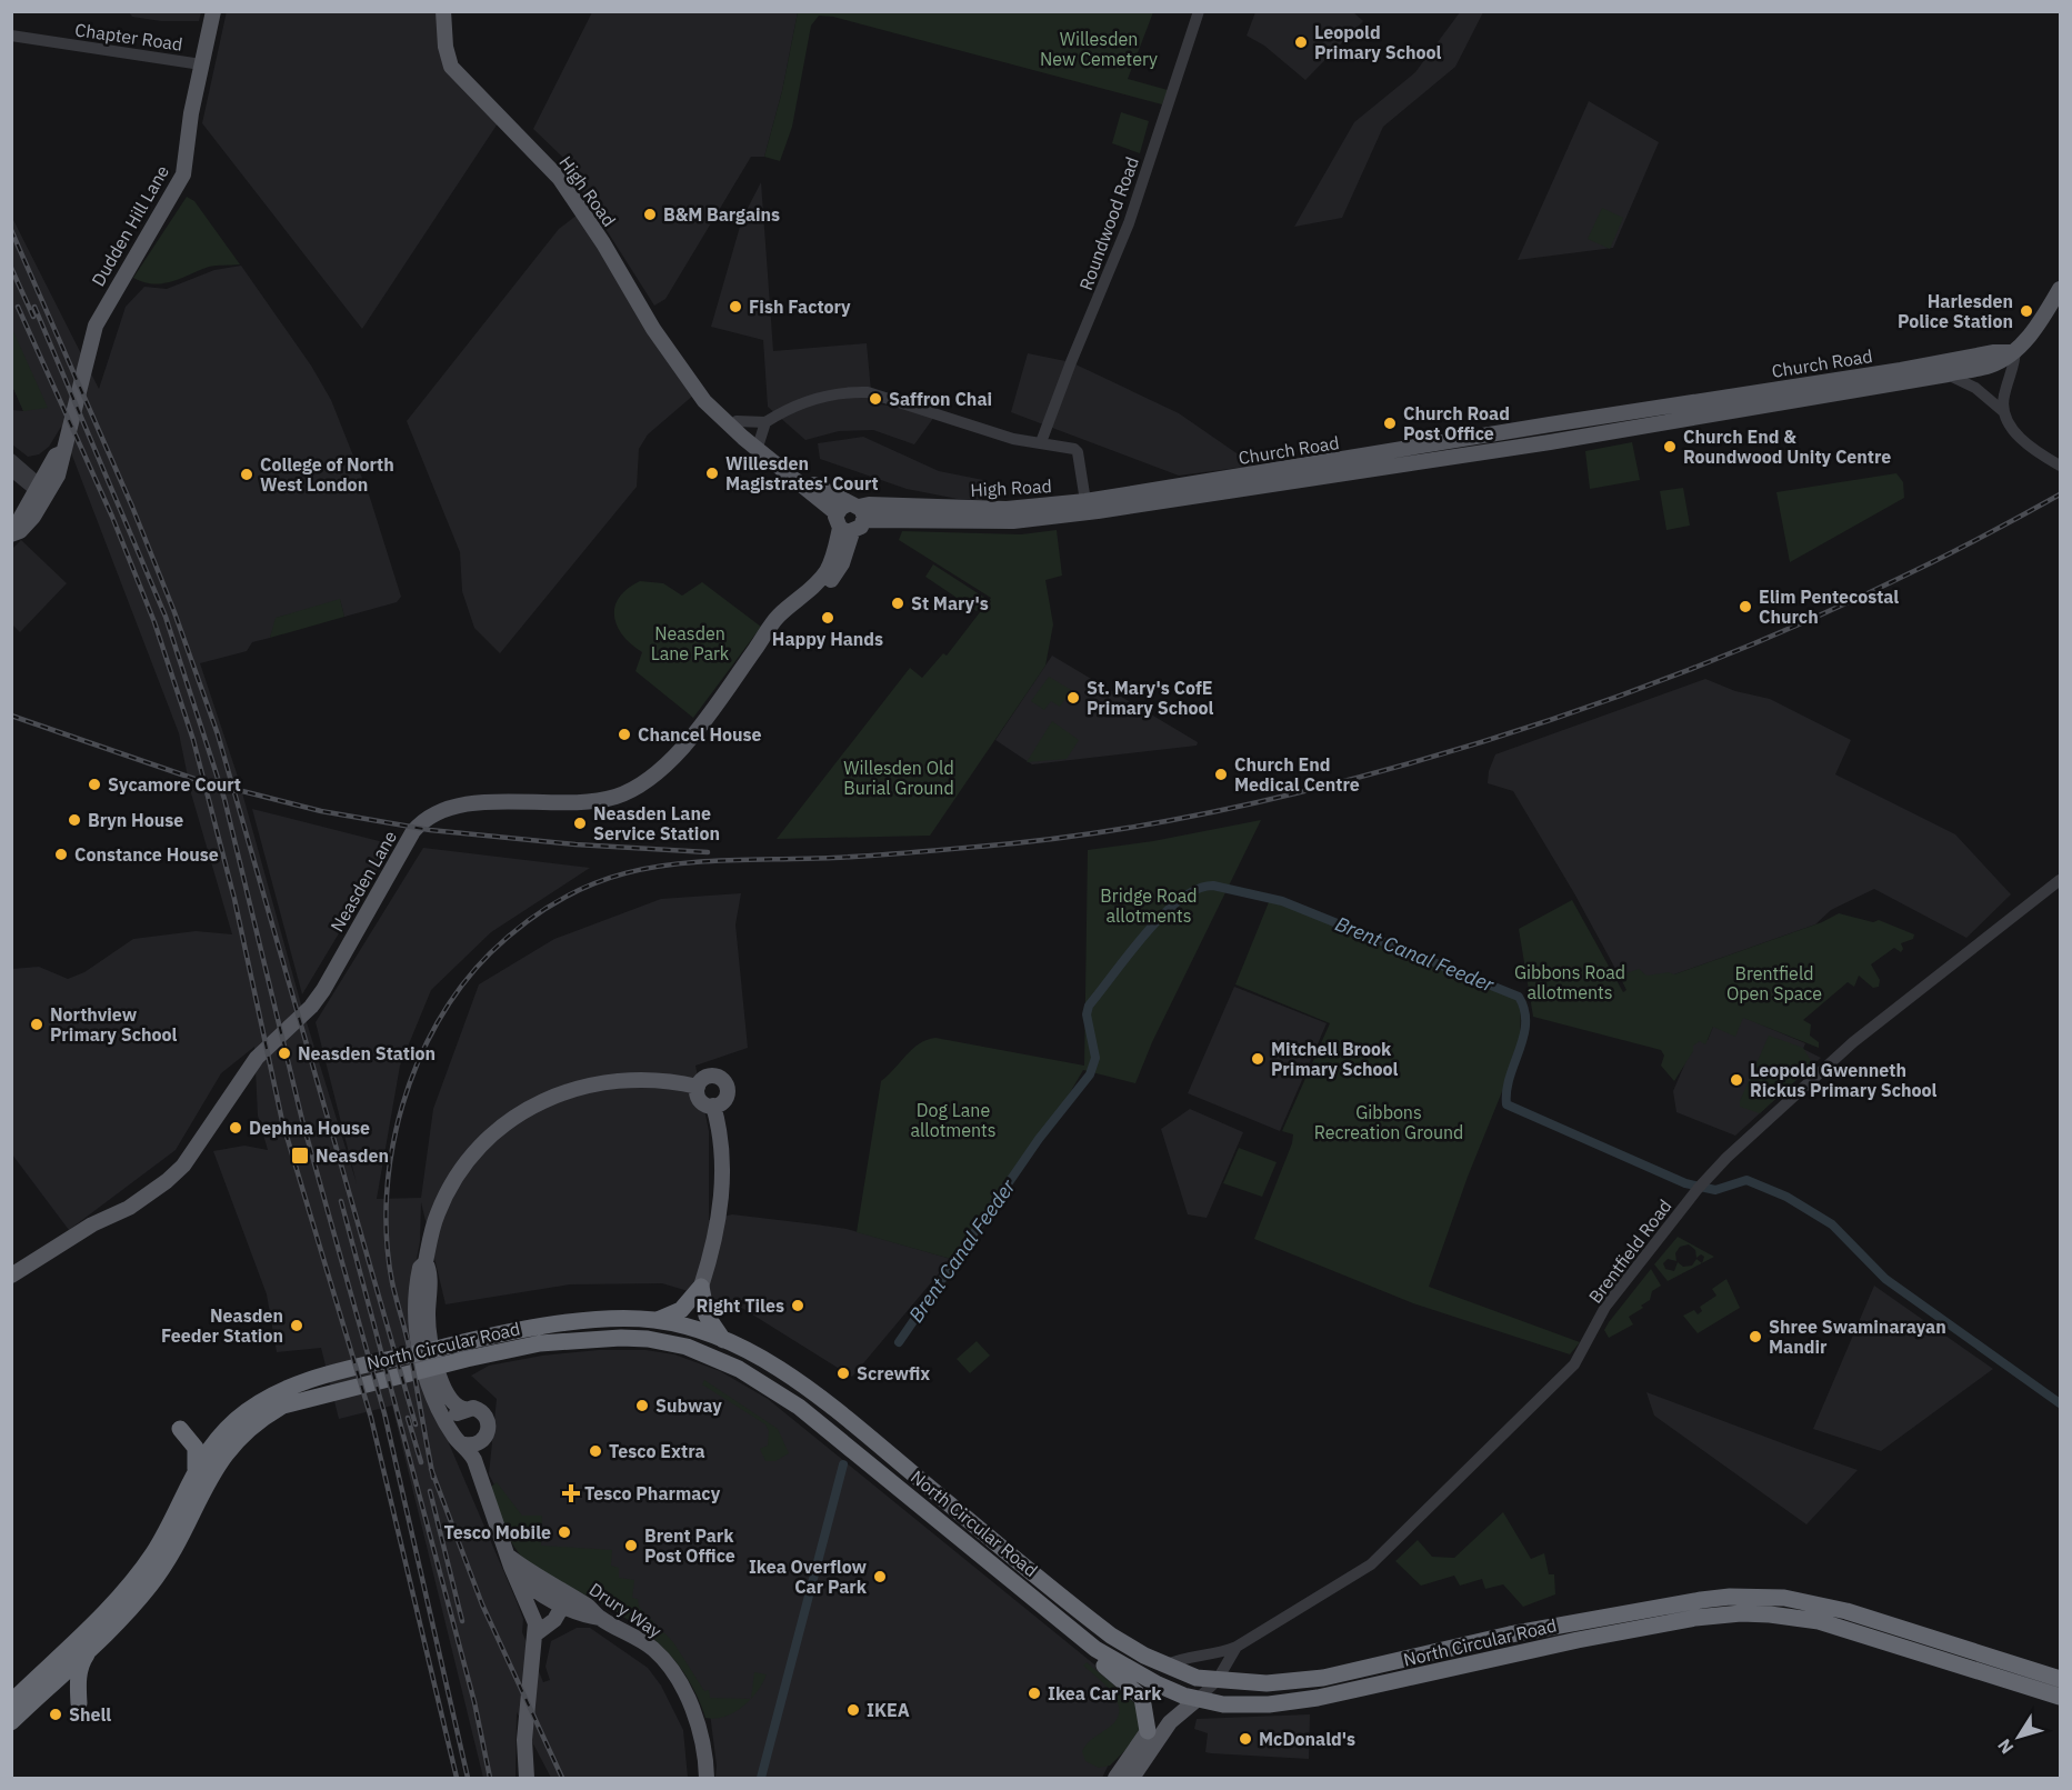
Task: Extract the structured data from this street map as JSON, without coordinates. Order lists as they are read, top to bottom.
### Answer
{
  "streets": {
    "highway": ["North Circular Road"],
    "main road": [
      "High Road",
      "Dudden Hill Lane",
      "Church Road",
      "Neasden Lane",
      "Drury Way"
    ],
    "street": ["Chapter Road", "Roundwood Road", "Brentfield Road"]
  },
  "crossings": [
    ["Chapter Road", "Dudden Hill Lane"],
    ["High Road", "Church Road"],
    ["High Road", "Neasden Lane"],
    ["Brentfield Road", "North Circular Road"]
  ],
  "water": ["Brent Canal Feeder"],
  "parks": [
    "Willesden New Cemetery",
    "Neasden Lane Park",
    "Willesden Old Burial Ground",
    "Bridge Road allotments",
    "Gibbons Road allotments",
    "Brentfield Open Space",
    "Dog Lane allotments",
    "Gibbons Recreation Ground"
  ],
  "places": {
    "other": [
      "Leopold Primary School",
      "B&M Bargains",
      "Fish Factory",
      "Harlesden Police Station",
      "Saffron Chai",
      "Church Road Post Office",
      "Church End & Roundwood Unity Centre",
      "Willesden Magistrates' Court",
      "College of North West London",
      "St Mary's",
      "Elim Pentecostal Church",
      "Happy Hands",
      "St. Mary's CofE Primary School",
      "Chancel House",
      "Church End Medical Centre",
      "Sycamore Court",
      "Bryn House",
      "Neasden Lane Service Station",
      "Constance House",
      "Northview Primary School",
      "Neasden Station",
      "Mitchell Brook Primary School",
      "Leopold Gwenneth Rickus Primary School",
      "Dephna House",
      "Right Tiles",
      "Neasden Feeder Station",
      "Shree Swaminarayan Mandir",
      "Screwfix",
      "Subway",
      "Tesco Extra",
      "Tesco Mobile",
      "Brent Park Post Office",
      "Ikea Overflow Car Park",
      "Ikea Car Park",
      "IKEA",
      "Shell",
      "McDonald's"
    ],
    "transit": ["Neasden"],
    "health": ["Tesco Pharmacy"]
  },
  "north": "bottom left"
}
